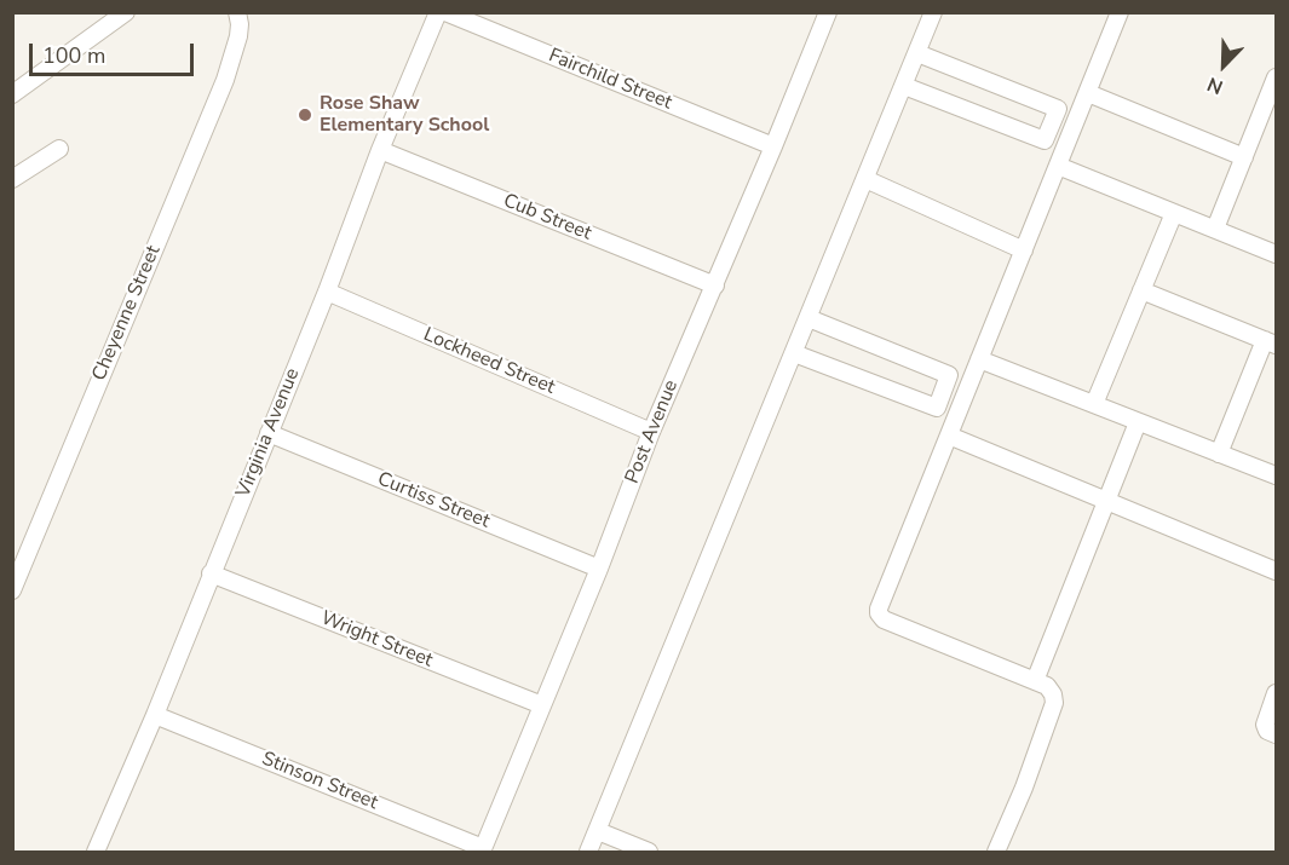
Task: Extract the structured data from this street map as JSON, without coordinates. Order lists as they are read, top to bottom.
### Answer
{
  "streets": {
    "street": [
      "Fairchild Street",
      "Cub Street",
      "Cheyenne Street",
      "Lockheed Street",
      "Post Avenue",
      "Virginia Avenue",
      "Curtiss Street",
      "Wright Street",
      "Stinson Street"
    ]
  },
  "crossings": [
    ["Fairchild Street", "Post Avenue"],
    ["Cub Street", "Post Avenue"],
    ["Cub Street", "Virginia Avenue"],
    ["Lockheed Street", "Post Avenue"],
    ["Lockheed Street", "Virginia Avenue"],
    ["Post Avenue", "Curtiss Street"],
    ["Post Avenue", "Wright Street"],
    ["Post Avenue", "Stinson Street"],
    ["Virginia Avenue", "Curtiss Street"],
    ["Virginia Avenue", "Wright Street"],
    ["Virginia Avenue", "Stinson Street"]
  ],
  "places": ["Rose Shaw Elementary School"],
  "scale_bar": "100 m",
  "north": "bottom left"
}
